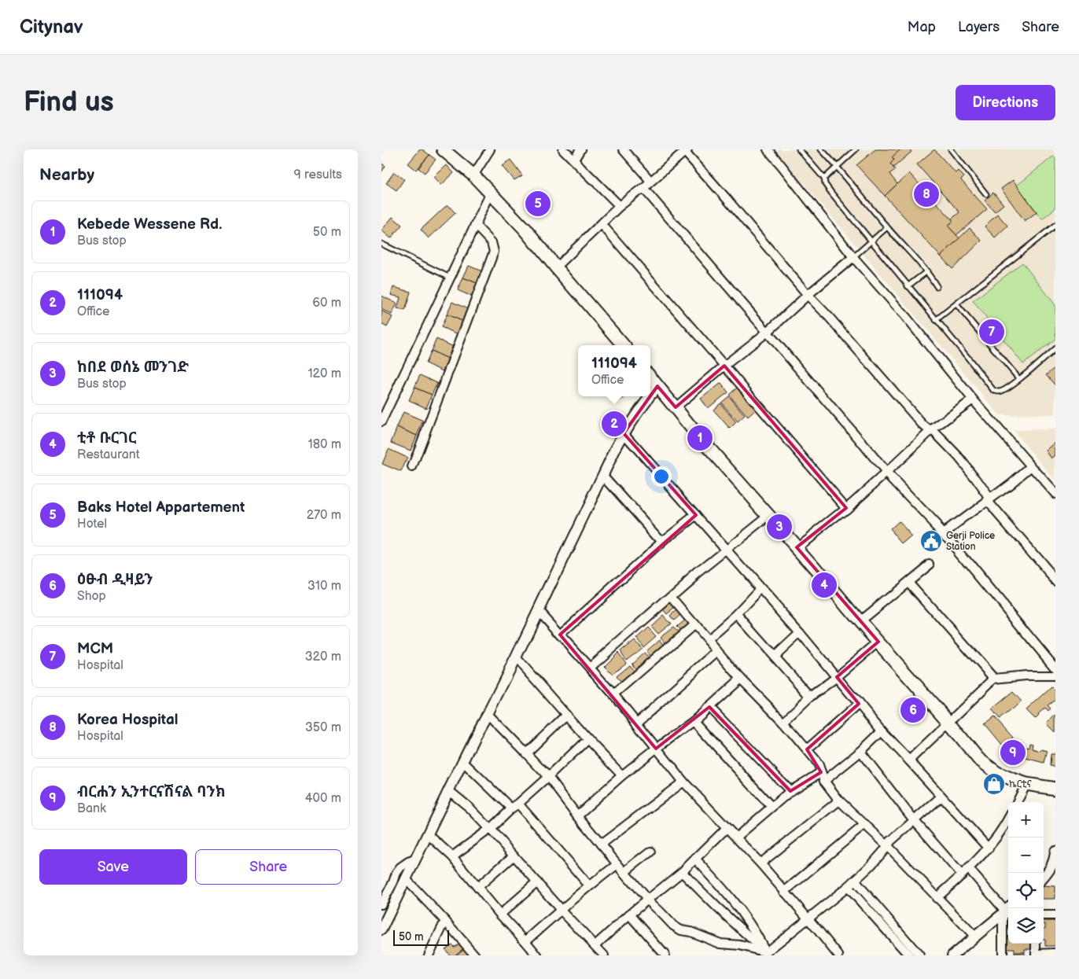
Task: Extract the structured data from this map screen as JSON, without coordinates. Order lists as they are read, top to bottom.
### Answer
{
  "places": {
    "public building": ["Gerji Police Station"],
    "shop": ["ኬርቲና"]
  },
  "scale_bar": "50 m",
  "page": {
    "header": "Citynav",
    "nav": ["Map", "Layers", "Share"],
    "buttons": [
      "Directions",
      ["Save", "Share"]
    ],
    "title": "Find us",
    "heading": ["Nearby", "9 results"],
    "pins": [
      "8",
      "5",
      "7",
      "2",
      "1",
      "3",
      "4",
      "6",
      "9"
    ],
    "list": [
      {
        "mark": "1",
        "name": "Kebede Wessene Rd.",
        "note": "Bus stop",
        "value": "50 m"
      },
      {
        "mark": "2",
        "name": "111094",
        "note": "Office",
        "value": "60 m"
      },
      {
        "mark": "3",
        "name": "ከበደ ወሰኔ መንገድ",
        "note": "Bus stop",
        "value": "120 m"
      },
      {
        "mark": "4",
        "name": "ቲቶ ቡርገር",
        "note": "Restaurant",
        "value": "180 m"
      },
      {
        "mark": "5",
        "name": "Baks Hotel Appartement",
        "note": "Hotel",
        "value": "270 m"
      },
      {
        "mark": "6",
        "name": "ዕፁብ ዲዛይን",
        "note": "Shop",
        "value": "310 m"
      },
      {
        "mark": "7",
        "name": "MCM",
        "note": "Hospital",
        "value": "320 m"
      },
      {
        "mark": "8",
        "name": "Korea Hospital",
        "note": "Hospital",
        "value": "350 m"
      },
      {
        "mark": "9",
        "name": "ብርሐን ኢንተርናሽናል ባንክ",
        "note": "Bank",
        "value": "400 m"
      }
    ],
    "popup": ["111094", "Office"],
    "map_buttons": ["+", "−"],
    "scale": "50 m"
  }
}
